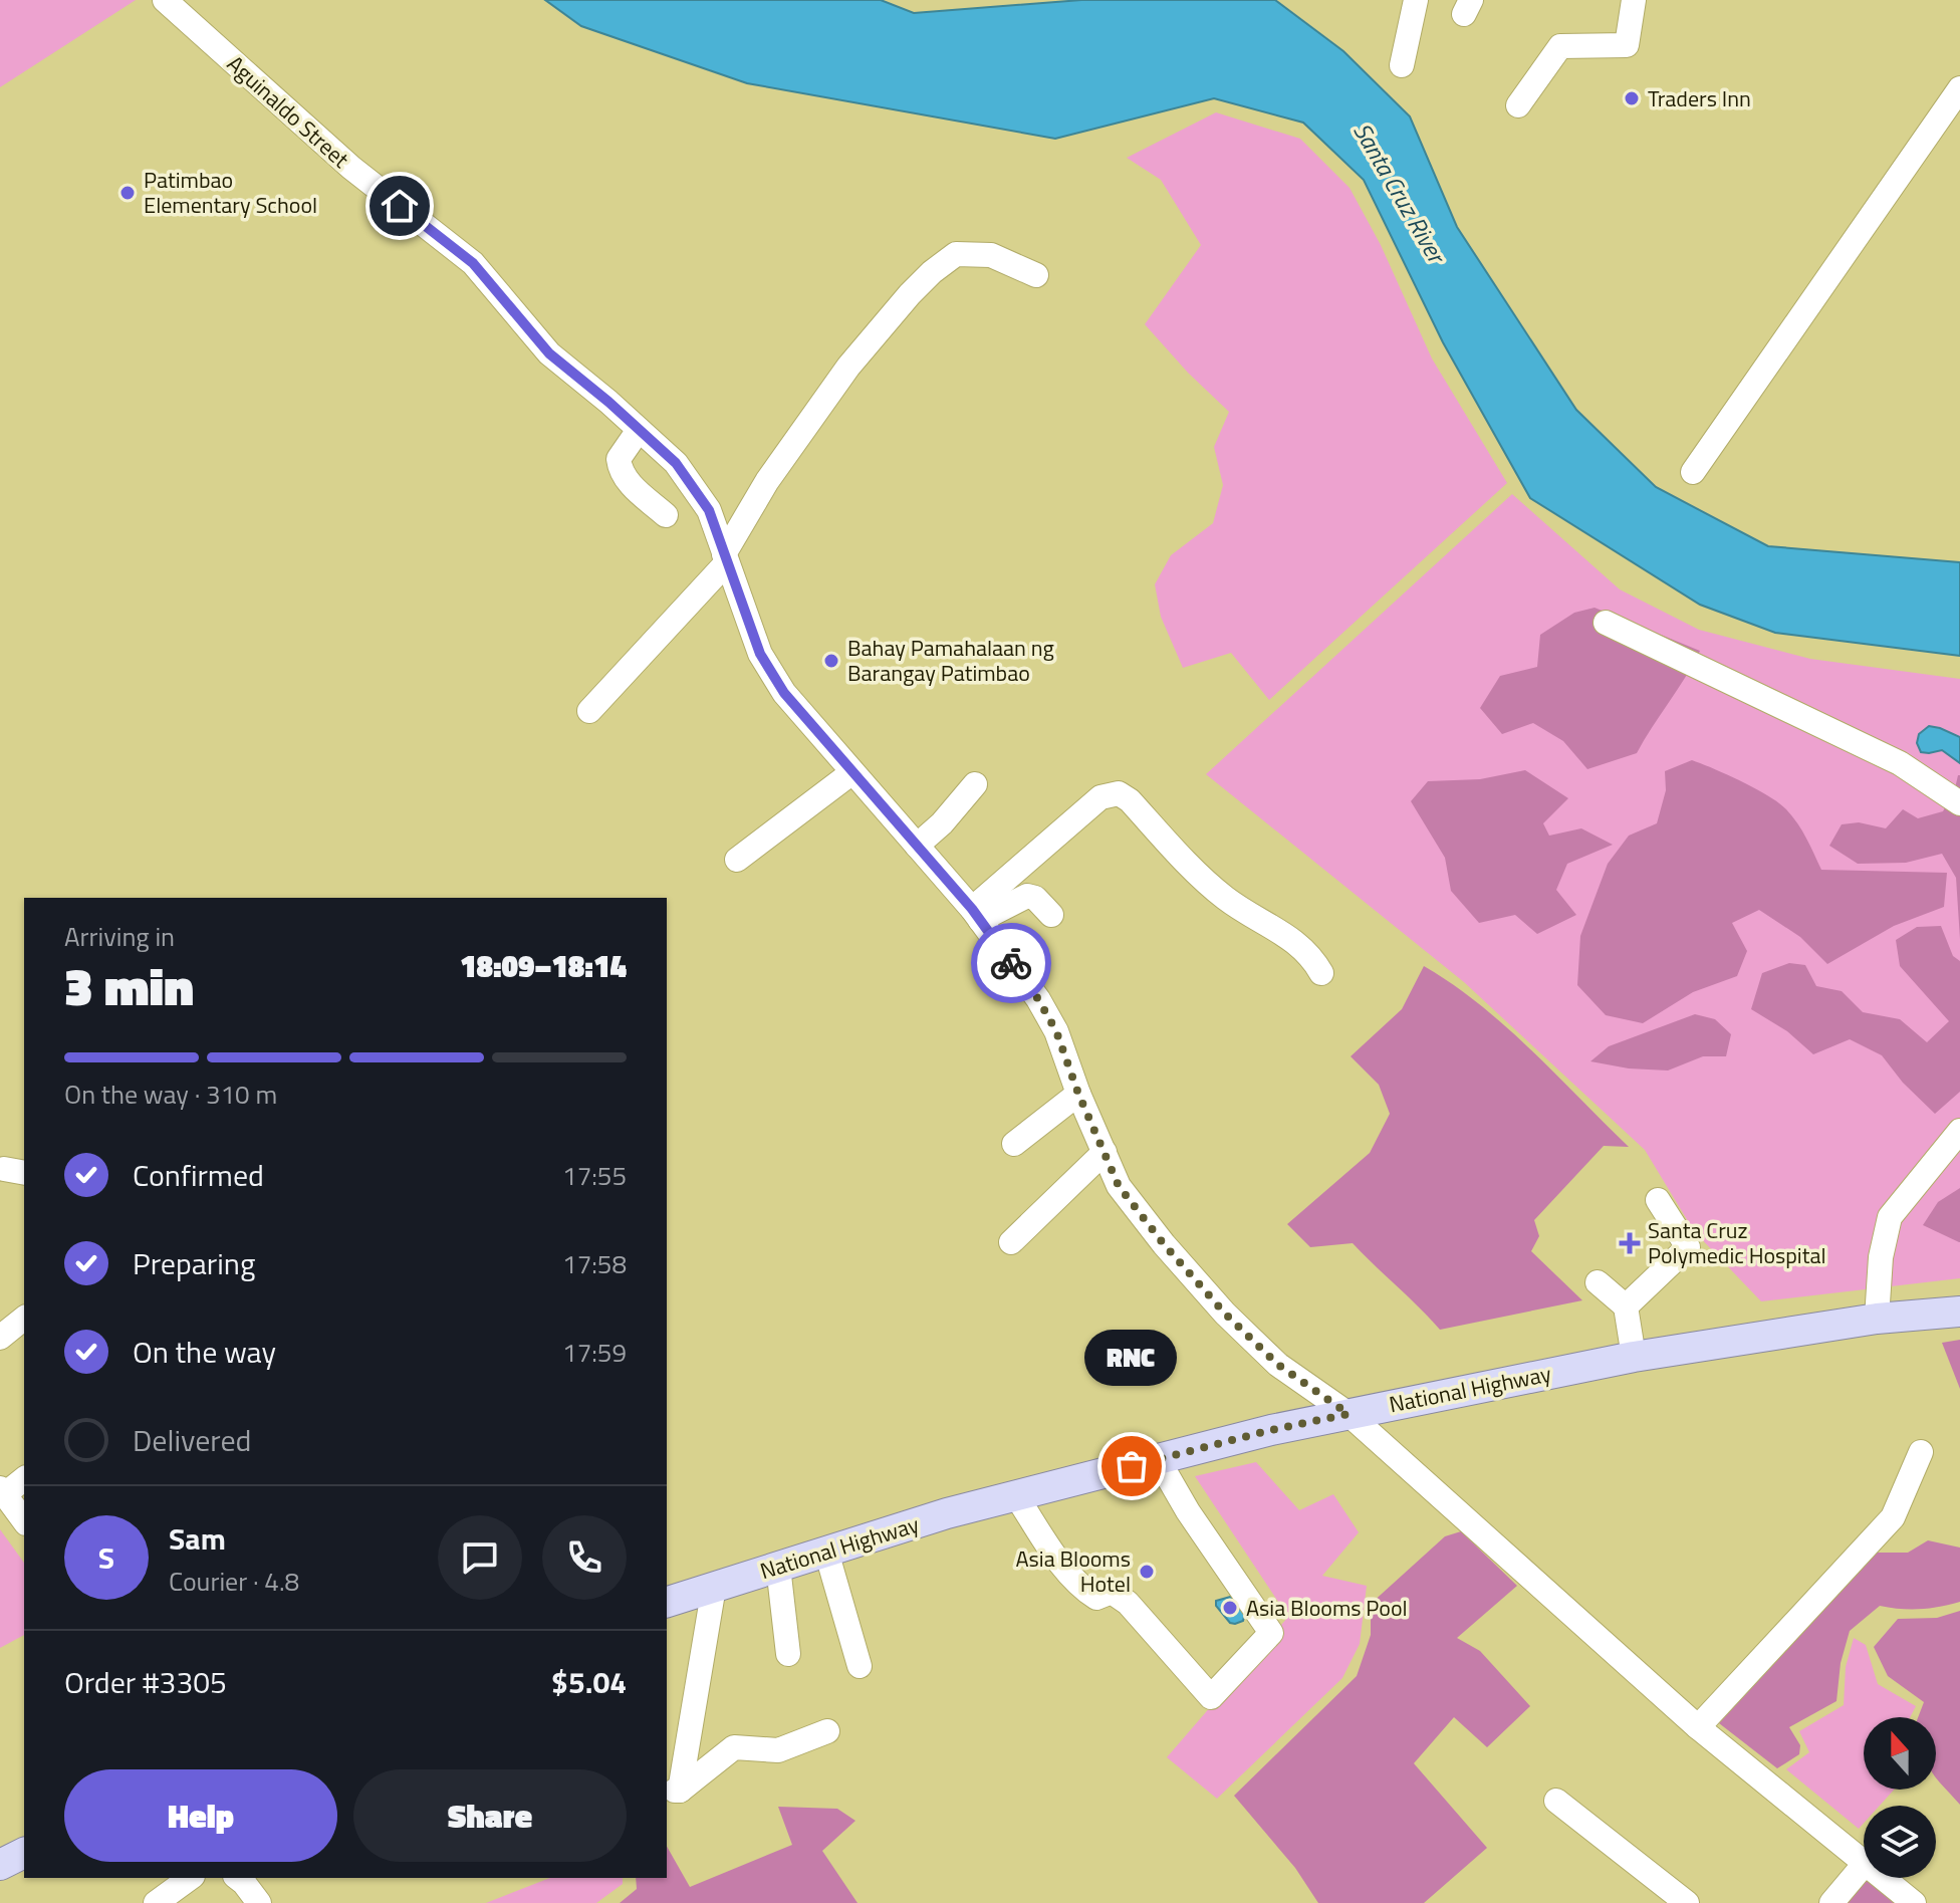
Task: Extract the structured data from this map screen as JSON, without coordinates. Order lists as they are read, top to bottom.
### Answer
{
  "streets": {
    "main road": ["National Highway"],
    "street": ["Aguinaldo Street"]
  },
  "crossings": [
    ["Aguinaldo Street", "National Highway"]
  ],
  "water": ["Santa Cruz River"],
  "places": {
    "other": [
      "Traders Inn",
      "Patimbao Elementary School",
      "Bahay Pamahalaan ng Barangay Patimbao",
      "RNC",
      "Asia Blooms Hotel",
      "Asia Blooms Pool"
    ],
    "health": ["Santa Cruz Polymedic Hospital"]
  },
  "north": "top",
  "page": {
    "heading": ["3 min", "Arriving in", "18:09–18:14"],
    "panel": [
      "Sam",
      "Courier · 4.8",
      "Order #3305",
      "$5.04"
    ],
    "bar": "On the way · 310 m",
    "list": [
      ["Confirmed", "17:55"],
      ["Preparing", "17:58"],
      ["On the way", "17:59"],
      "Delivered"
    ],
    "bubble": "RNC",
    "round": "S",
    "buttons": ["Help", "Share"]
  }
}
